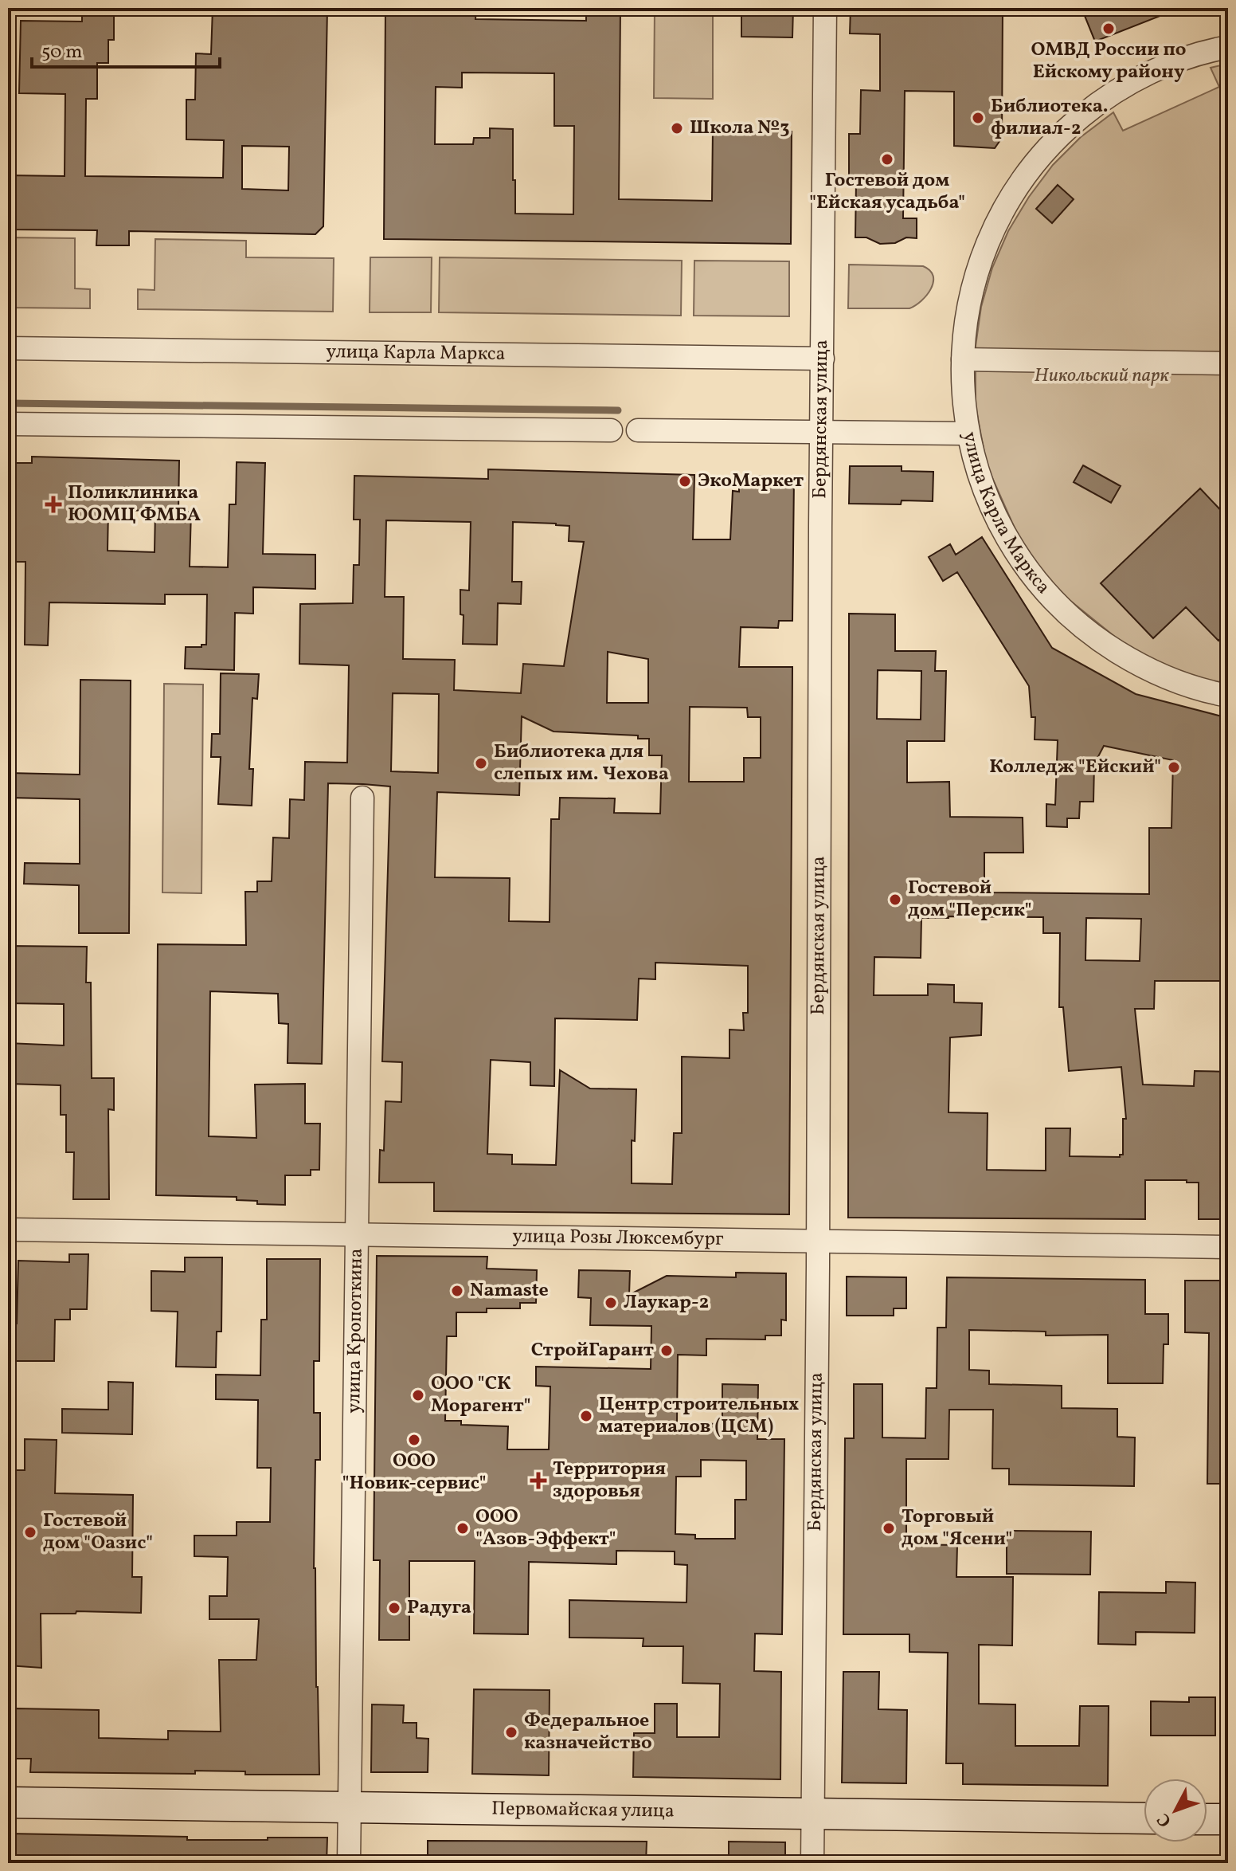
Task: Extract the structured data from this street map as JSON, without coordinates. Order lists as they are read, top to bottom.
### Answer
{
  "streets": {
    "street": [
      "улица Карла Маркса",
      "Бердянская улица",
      "улица Розы Люксембург",
      "улица Кропоткина",
      "Первомайская улица"
    ]
  },
  "crossings": [
    ["улица Карла Маркса", "Бердянская улица"],
    ["Бердянская улица", "улица Розы Люксембург"],
    ["Бердянская улица", "Первомайская улица"],
    ["улица Розы Люксембург", "улица Кропоткина"],
    ["улица Кропоткина", "Первомайская улица"]
  ],
  "parks": ["Никольский парк"],
  "places": {
    "other": [
      "ОМВД России по Ейскому району",
      "Библиотека. филиал-2",
      "Школа №3",
      "Гостевой дом \"Ейская усадьба\"",
      "ЭкоМаркет",
      "Библиотека для слепых им. Чехова",
      "Колледж \"Ейский\"",
      "Гостевой дом \"Персик\"",
      "Namaste",
      "Лаукар-2",
      "СтройГарант",
      "ООО \"СК Морагент\"",
      "Центр строительных материалов (ЦСМ)",
      "ООО \"Новик-сервис\"",
      "ООО \"Азов-Эффект\"",
      "Торговый дом \"Ясени\"",
      "Гостевой дом \"Оазис\"",
      "Радуга",
      "Федеральное казначейство"
    ],
    "health": ["Поликлиника ЮОМЦ ФМБА", "Территория здоровья"]
  },
  "scale_bar": "50 m",
  "north": "bottom left"
}
